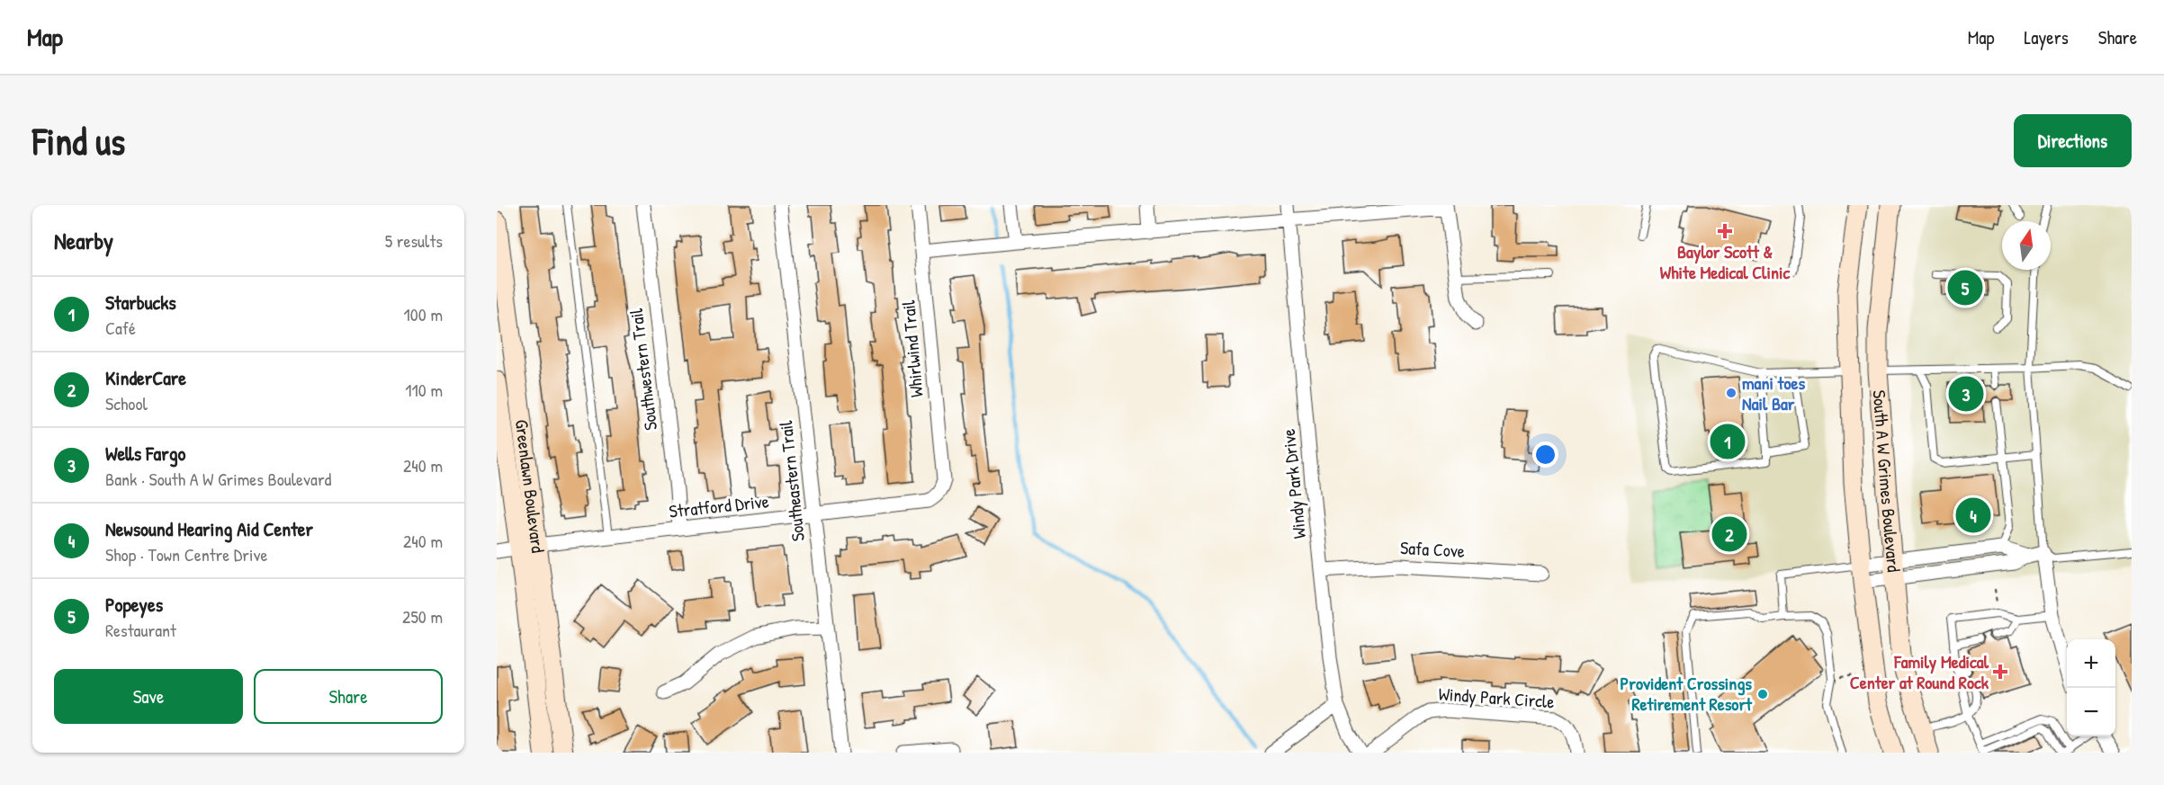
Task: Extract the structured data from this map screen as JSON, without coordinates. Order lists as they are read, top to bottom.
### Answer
{
  "streets": {
    "main road": ["South A W Grimes Boulevard", "Greenlawn Boulevard"],
    "street": [
      "Whirlwind Trail",
      "Southwestern Trail",
      "Southeastern Trail",
      "Windy Park Drive",
      "Stratford Drive",
      "Safa Cove",
      "Windy Park Circle"
    ]
  },
  "crossings": [
    ["Whirlwind Trail", "Stratford Drive"],
    ["Southwestern Trail", "Stratford Drive"],
    ["Southeastern Trail", "Stratford Drive"],
    ["Windy Park Drive", "Safa Cove"],
    ["Greenlawn Boulevard", "Stratford Drive"]
  ],
  "places": {
    "health": ["Baylor Scott & White Medical Clinic", "Family Medical Center at Round Rock"],
    "other": ["mani toes Nail Bar", "Provident Crossings Retirement Resort"]
  },
  "north": "top",
  "page": {
    "header": "Map",
    "nav": ["Map", "Layers", "Share"],
    "buttons": [
      "Directions",
      ["Save", "Share"]
    ],
    "title": "Find us",
    "heading": ["Nearby", "5 results"],
    "pins": [
      "5",
      "3",
      "1",
      "4",
      "2"
    ],
    "list": [
      {
        "mark": "1",
        "name": "Starbucks",
        "note": "Café",
        "value": "100 m"
      },
      {
        "mark": "2",
        "name": "KinderCare",
        "note": "School",
        "value": "110 m"
      },
      {
        "mark": "3",
        "name": "Wells Fargo",
        "note": "Bank · South A W Grimes Boulevard",
        "value": "240 m"
      },
      {
        "mark": "4",
        "name": "Newsound Hearing Aid Center",
        "note": "Shop · Town Centre Drive",
        "value": "240 m"
      },
      {
        "mark": "5",
        "name": "Popeyes",
        "note": "Restaurant",
        "value": "250 m"
      }
    ],
    "map_buttons": ["+", "−"]
  }
}
